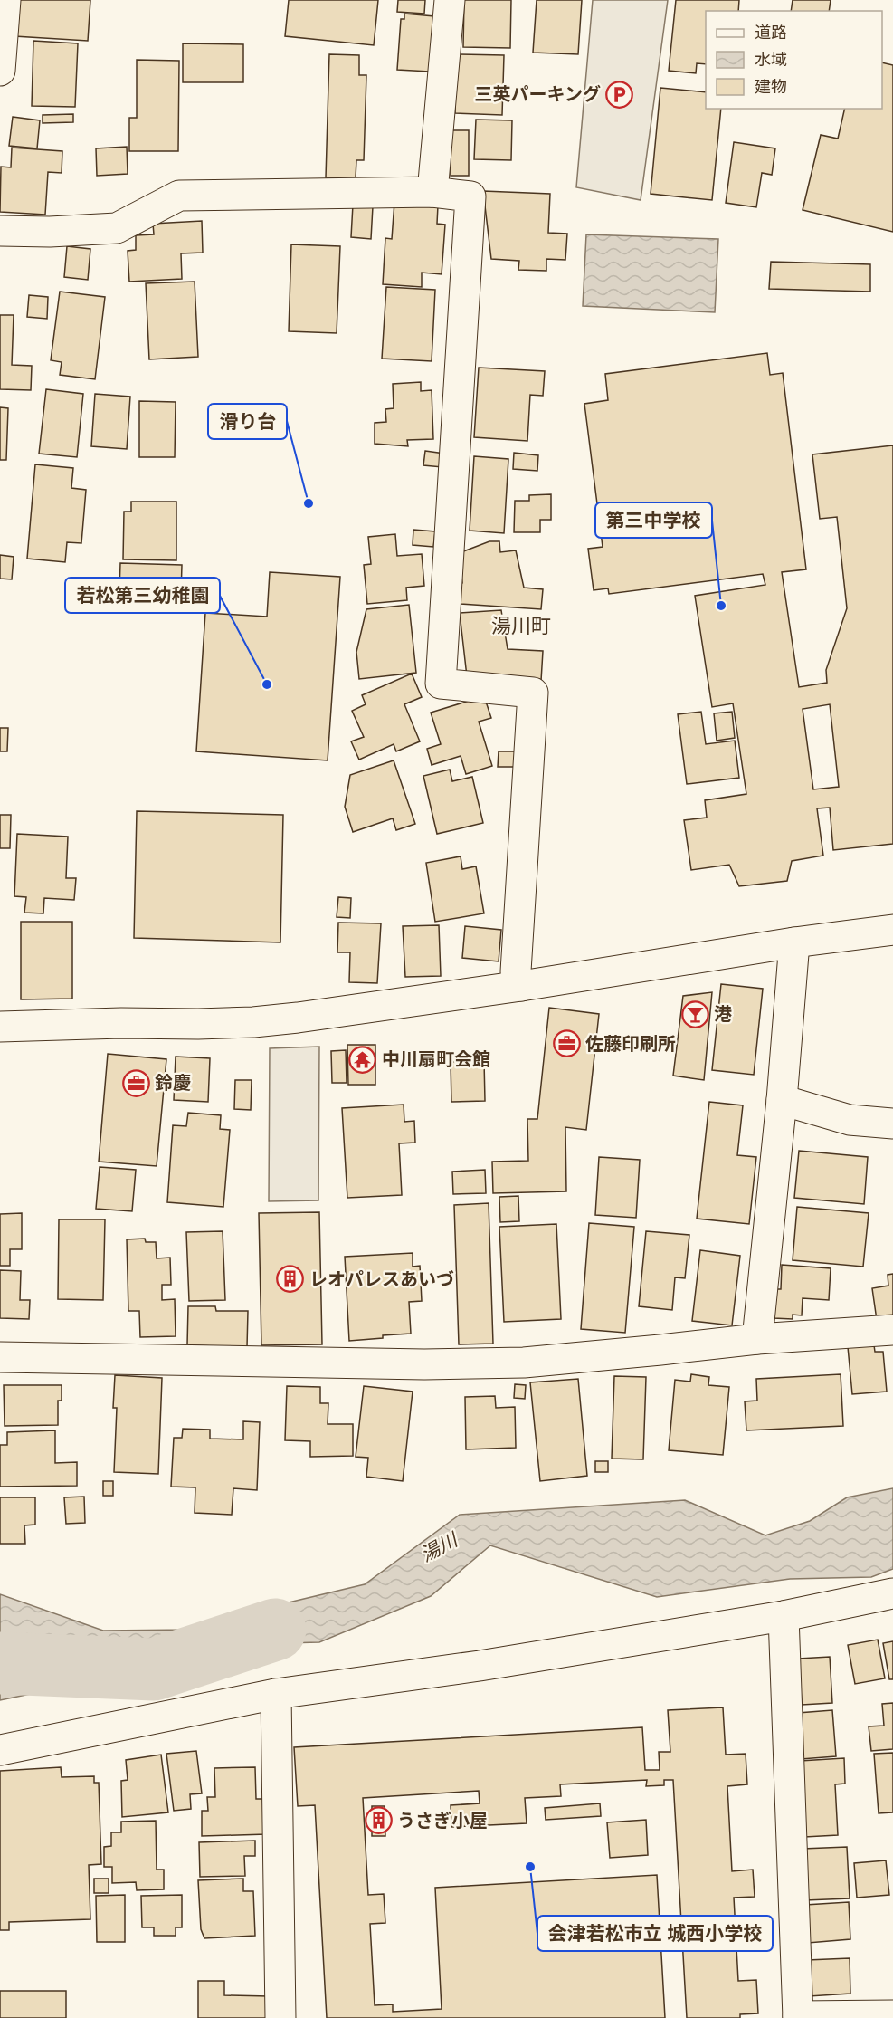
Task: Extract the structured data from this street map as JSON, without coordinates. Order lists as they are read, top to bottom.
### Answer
{
  "districts": ["湯川町"],
  "water": ["湯川"],
  "places": {
    "parking": ["三英パーキング"],
    "other": [
      "滑り台",
      "第三中学校",
      "若松第三幼稚園",
      "会津若松市立 城西小学校"
    ],
    "bar": ["港"],
    "office": ["佐藤印刷所", "鈴慶"],
    "temple": ["中川扇町会館"],
    "building": ["レオパレスあいづ", "うさぎ小屋"]
  },
  "legend": ["道路", "水域", "建物"]
}
